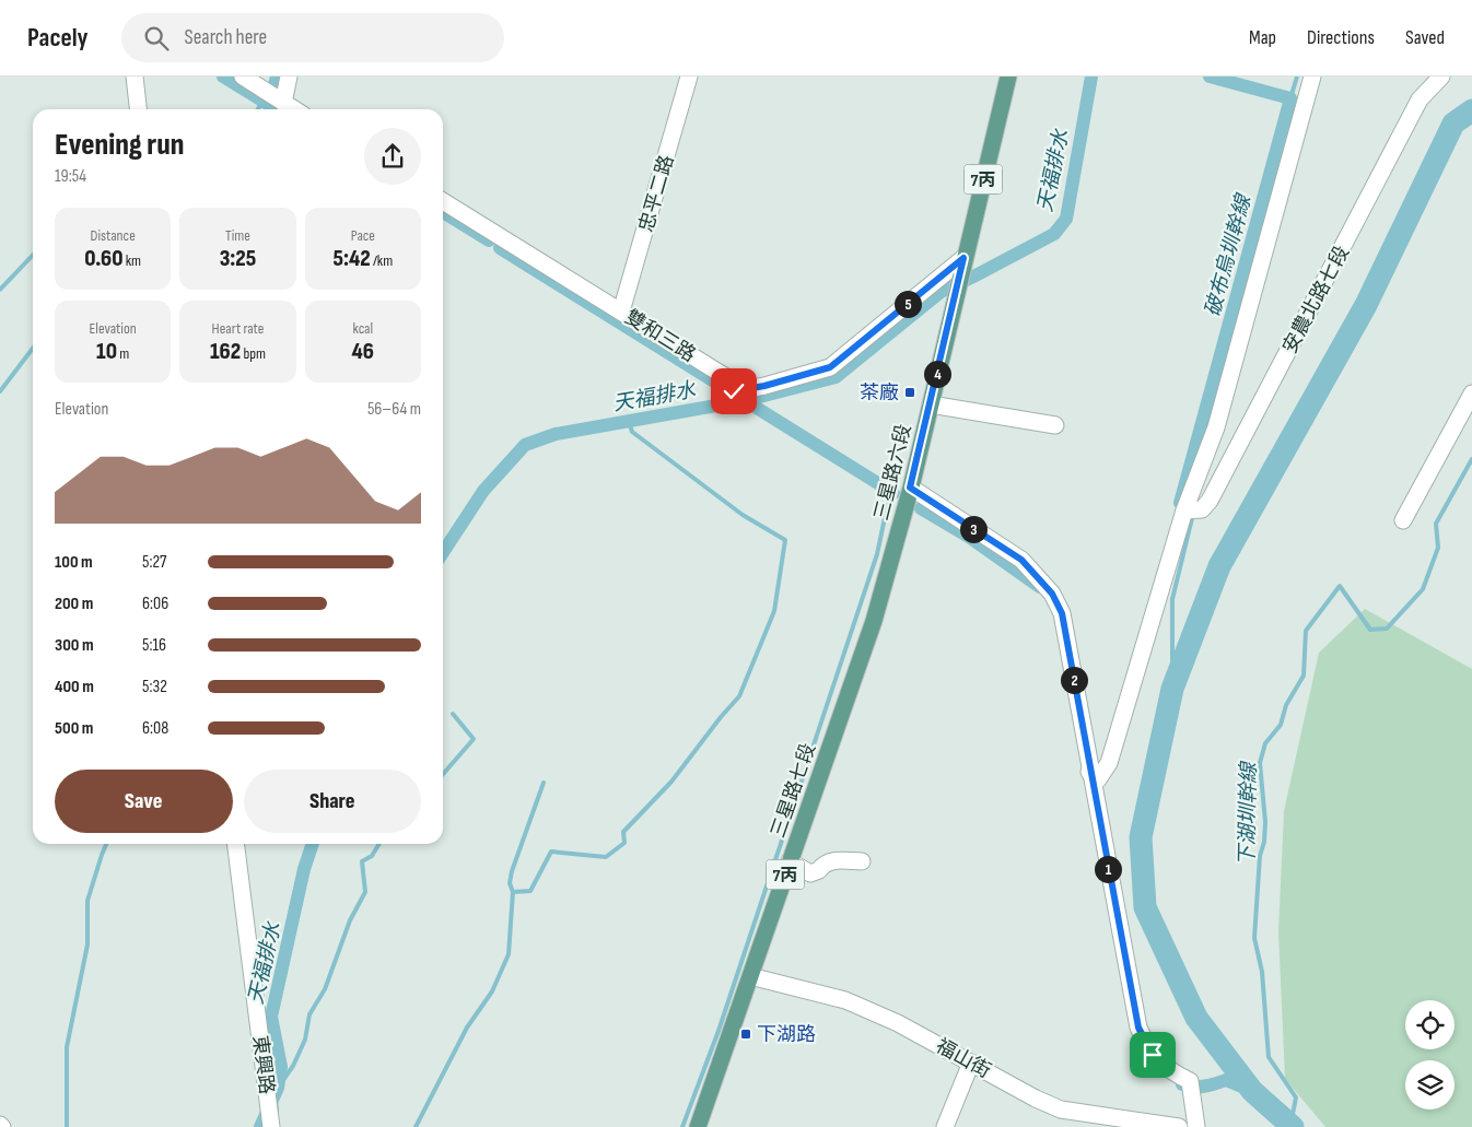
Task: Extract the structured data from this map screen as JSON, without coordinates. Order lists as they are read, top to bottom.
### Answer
{
  "streets": {
    "main road": ["7丙", "三星路六段", "三星路七段"],
    "street": [
      "忠平二路",
      "安農北路七段",
      "雙和三路",
      "福山街",
      "東興路"
    ]
  },
  "crossings": [
    ["忠平二路", "雙和三路"],
    ["雙和三路", "三星路六段"],
    ["三星路六段", "三星路七段"],
    ["三星路七段", "福山街"]
  ],
  "water": ["天福排水", "破布烏圳幹線", "下湖圳幹線"],
  "places": {
    "transit": ["茶廠", "下湖路"]
  },
  "page": {
    "header": "Pacely",
    "search": "Search here",
    "nav": ["Map", "Directions", "Saved"],
    "heading": ["Evening run", "19:54"],
    "stats": [
      ["Distance", "0.60 km"],
      ["Time", "3:25"],
      ["Pace", "5:42 /km"],
      ["Elevation", "10 m"],
      ["Heart rate", "162 bpm"],
      ["kcal", "46"]
    ],
    "pins": [
      "5",
      "4",
      "3",
      "2",
      "1"
    ],
    "chart": ["Elevation", "56–64 m"],
    "list": [
      {
        "name": "100 m",
        "note": "5:27"
      },
      {
        "name": "200 m",
        "note": "6:06"
      },
      {
        "name": "300 m",
        "note": "5:16"
      },
      {
        "name": "400 m",
        "note": "5:32"
      },
      {
        "name": "500 m",
        "note": "6:08"
      }
    ],
    "buttons": ["Save", "Share"]
  }
}
